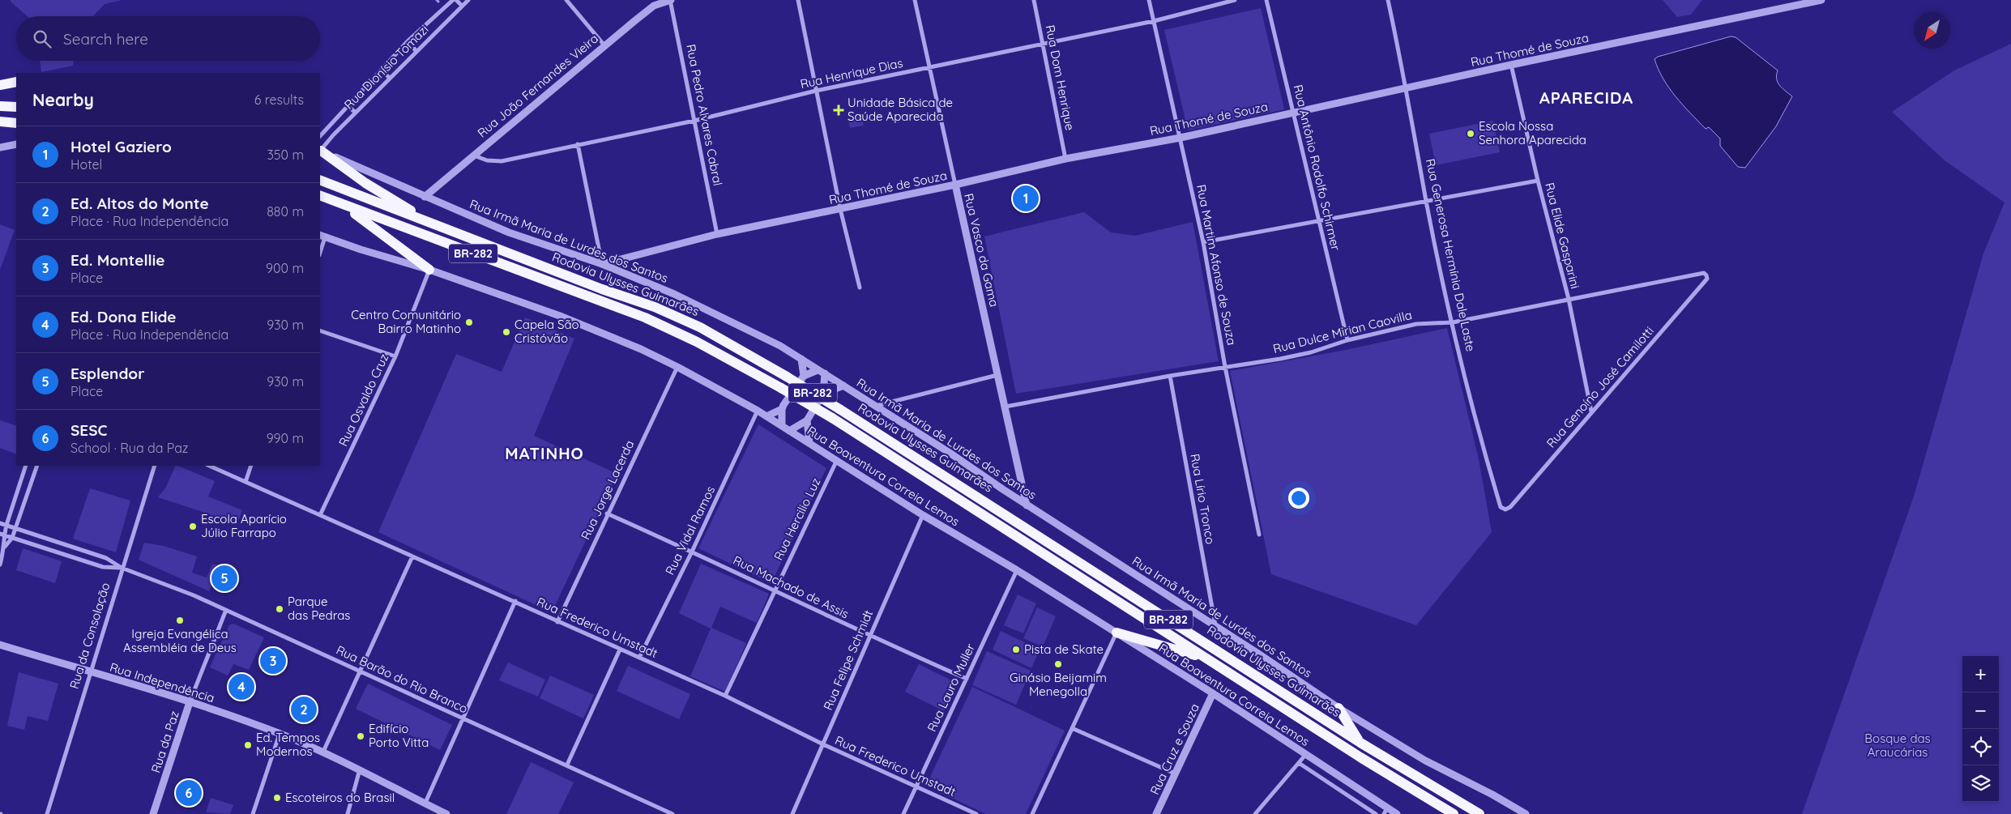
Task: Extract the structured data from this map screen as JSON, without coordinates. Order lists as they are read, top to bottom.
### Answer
{
  "streets": {
    "highway": ["BR-282", "Rodovia Ulysses Guimarães"],
    "street": [
      "Rua Thomé de Souza",
      "Rua Dionísio Tomazi",
      "Rua Henrique Dias",
      "Rua Dom Henrique",
      "Rua João Fernandes Vieira",
      "Rua Pedro Alvares Cabral",
      "Rua Antônio Rodolfo Schirmer",
      "Rua Elide Gasparini",
      "Rua Irmã Maria de Lurdes dos Santos",
      "Rua Vasco da Gama",
      "Rua Generosa Hermínia Dale Laste",
      "Rua Martim Afonso de Souza",
      "Rua Dulce Mirian Caovilla",
      "Rua Genoíno José Camilotti",
      "Rua Osvaldo Cruz",
      "Rua Boaventura Correia Lemos",
      "Rua Jorge Lacerda",
      "Rua Lírio Tronco",
      "Rua Hercilio Luz",
      "Rua Vidal Ramos",
      "Rua Machado de Assis",
      "Rua Frederico Umstadt",
      "Rua da Consolação",
      "Rua Felipe Schmidt",
      "Rua Barão do Rio Branco",
      "Rua Independência",
      "Rua Lauro Muller",
      "Rua da Paz",
      "Rua Cruz e Souza"
    ]
  },
  "crossings": [
    ["Rua Thomé de Souza", "Rua Dom Henrique"],
    ["Rua Thomé de Souza", "Rua Pedro Alvares Cabral"],
    ["Rua Thomé de Souza", "Rua Antônio Rodolfo Schirmer"],
    ["Rua Thomé de Souza", "Rua Elide Gasparini"],
    ["Rua Thomé de Souza", "Rua Irmã Maria de Lurdes dos Santos"],
    ["Rua Thomé de Souza", "Rua Vasco da Gama"],
    ["Rua Thomé de Souza", "Rua Generosa Hermínia Dale Laste"],
    ["Rua Thomé de Souza", "Rua Martim Afonso de Souza"],
    ["Rua Dionísio Tomazi", "Rua Irmã Maria de Lurdes dos Santos"],
    ["Rua Henrique Dias", "Rua Dom Henrique"],
    ["Rua Henrique Dias", "Rua João Fernandes Vieira"],
    ["Rua Henrique Dias", "Rua Pedro Alvares Cabral"],
    ["Rua Henrique Dias", "Rua Vasco da Gama"],
    ["Rua Henrique Dias", "Rua Martim Afonso de Souza"],
    ["Rua João Fernandes Vieira", "Rua Pedro Alvares Cabral"],
    ["Rua João Fernandes Vieira", "Rua Irmã Maria de Lurdes dos Santos"],
    ["Rua Antônio Rodolfo Schirmer", "Rua Dulce Mirian Caovilla"],
    ["Rua Elide Gasparini", "Rua Dulce Mirian Caovilla"],
    ["Rua Elide Gasparini", "Rua Genoíno José Camilotti"],
    ["Rua Irmã Maria de Lurdes dos Santos", "Rua Vasco da Gama"],
    ["Rua Irmã Maria de Lurdes dos Santos", "Rua Lírio Tronco"],
    ["Rua Vasco da Gama", "Rua Dulce Mirian Caovilla"],
    ["Rua Generosa Hermínia Dale Laste", "Rua Dulce Mirian Caovilla"],
    ["Rua Generosa Hermínia Dale Laste", "Rua Genoíno José Camilotti"],
    ["Rua Martim Afonso de Souza", "Rua Dulce Mirian Caovilla"],
    ["Rua Dulce Mirian Caovilla", "Rua Genoíno José Camilotti"],
    ["Rua Dulce Mirian Caovilla", "Rua Lírio Tronco"],
    ["Rua Osvaldo Cruz", "Rua Boaventura Correia Lemos"],
    ["Rua Osvaldo Cruz", "Rua Frederico Umstadt"],
    ["Rua Boaventura Correia Lemos", "Rua Jorge Lacerda"],
    ["Rua Boaventura Correia Lemos", "Rua Hercilio Luz"],
    ["Rua Boaventura Correia Lemos", "Rua Vidal Ramos"],
    ["Rua Boaventura Correia Lemos", "Rua Felipe Schmidt"],
    ["Rua Boaventura Correia Lemos", "Rua Lauro Muller"],
    ["Rua Boaventura Correia Lemos", "Rua Cruz e Souza"],
    ["Rua Jorge Lacerda", "Rua Machado de Assis"],
    ["Rua Jorge Lacerda", "Rua Frederico Umstadt"],
    ["Rua Hercilio Luz", "Rua Machado de Assis"],
    ["Rua Hercilio Luz", "Rua Frederico Umstadt"],
    ["Rua Vidal Ramos", "Rua Machado de Assis"],
    ["Rua Vidal Ramos", "Rua Frederico Umstadt"],
    ["Rua Machado de Assis", "Rua Felipe Schmidt"],
    ["Rua Machado de Assis", "Rua Lauro Muller"],
    ["Rua Frederico Umstadt", "Rua Felipe Schmidt"],
    ["Rua Frederico Umstadt", "Rua Lauro Muller"],
    ["Rua da Consolação", "Rua Barão do Rio Branco"],
    ["Rua da Consolação", "Rua Independência"],
    ["Rua Barão do Rio Branco", "Rua da Paz"],
    ["Rua Independência", "Rua da Paz"]
  ],
  "districts": ["APARECIDA", "MATINHO"],
  "parks": ["Bosque das Araucárias"],
  "places": {
    "health": ["Unidade Básica de Saúde Aparecida"],
    "other": [
      "Escola Nossa Senhora Aparecida",
      "Centro Comunitário Bairro Matinho",
      "Capela São Cristóvão",
      "Escola Aparício Júlio Farrapo",
      "Parque das Pedras",
      "Igreja Evangélica Assembléia de Deus",
      "Pista de Skate",
      "Ginásio Beijamim Menegolla",
      "Edifício Porto Vitta",
      "Ed. Tempos Modernos",
      "Escoteiros do Brasil"
    ]
  },
  "north": "bottom left",
  "page": {
    "search": "Search here",
    "heading": ["Nearby", "6 results"],
    "list": [
      {
        "mark": "1",
        "name": "Hotel Gaziero",
        "note": "Hotel",
        "value": "350 m"
      },
      {
        "mark": "2",
        "name": "Ed. Altos do Monte",
        "note": "Place · Rua Independência",
        "value": "880 m"
      },
      {
        "mark": "3",
        "name": "Ed. Montellie",
        "note": "Place",
        "value": "900 m"
      },
      {
        "mark": "4",
        "name": "Ed. Dona Elide",
        "note": "Place · Rua Independência",
        "value": "930 m"
      },
      {
        "mark": "5",
        "name": "Esplendor",
        "note": "Place",
        "value": "930 m"
      },
      {
        "mark": "6",
        "name": "SESC",
        "note": "School · Rua da Paz",
        "value": "990 m"
      }
    ],
    "pins": [
      "1",
      "5",
      "3",
      "4",
      "2",
      "6"
    ],
    "map_buttons": ["+", "−"]
  }
}
